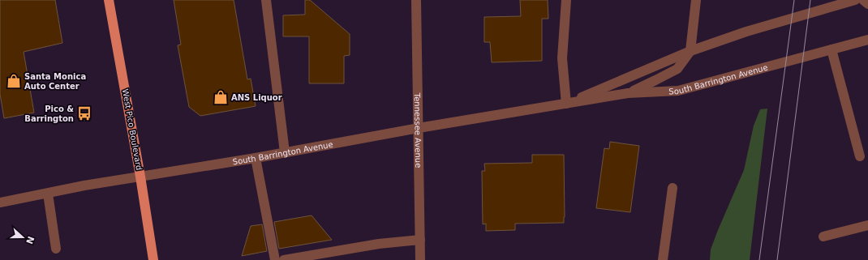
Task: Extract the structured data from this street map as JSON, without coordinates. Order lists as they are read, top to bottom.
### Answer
{
  "streets": {
    "main road": ["West Pico Boulevard"],
    "street": ["South Barrington Avenue", "Tennessee Avenue"]
  },
  "crossings": [
    ["South Barrington Avenue", "West Pico Boulevard"],
    ["South Barrington Avenue", "Tennessee Avenue"]
  ],
  "places": {
    "shop": ["Santa Monica Auto Center", "ANS Liquor"],
    "bus stop": ["Pico & Barrington"]
  },
  "north": "right"
}
